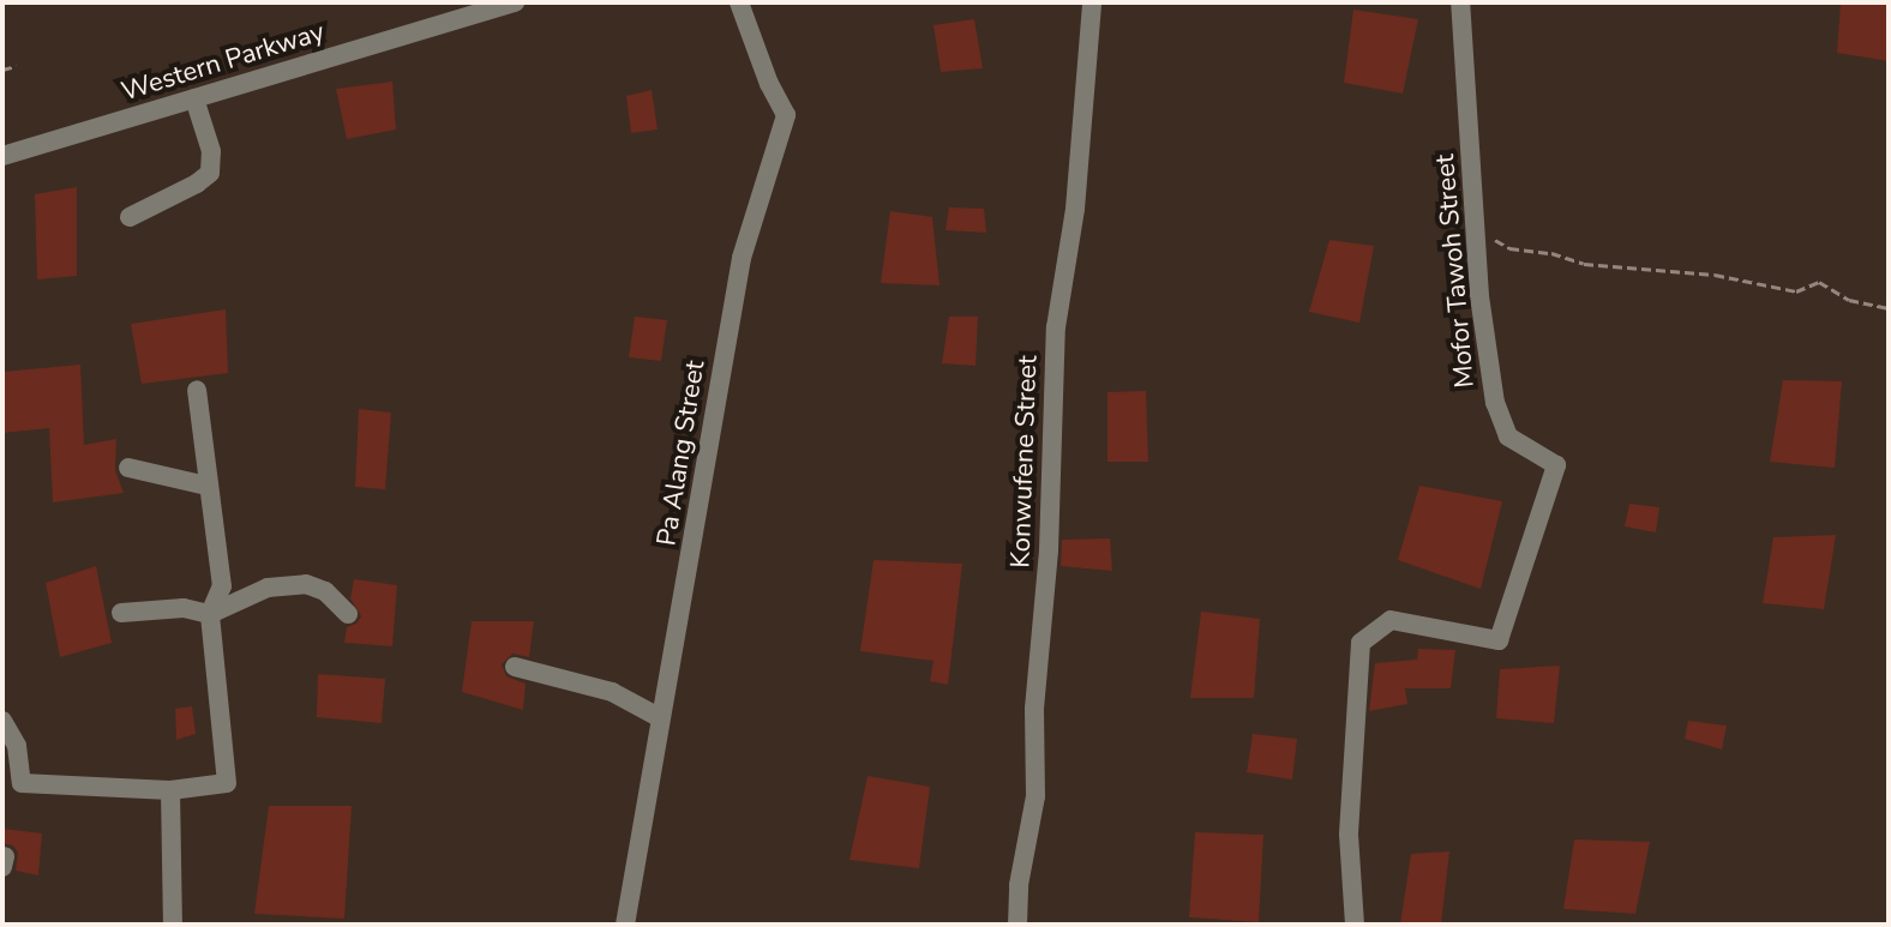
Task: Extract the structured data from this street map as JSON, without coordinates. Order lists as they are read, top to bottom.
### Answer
{
  "streets": {
    "street": [
      "Western Parkway",
      "Mofor Tawoh Street",
      "Pa Alang Street",
      "Konwufene Street"
    ]
  }
}
